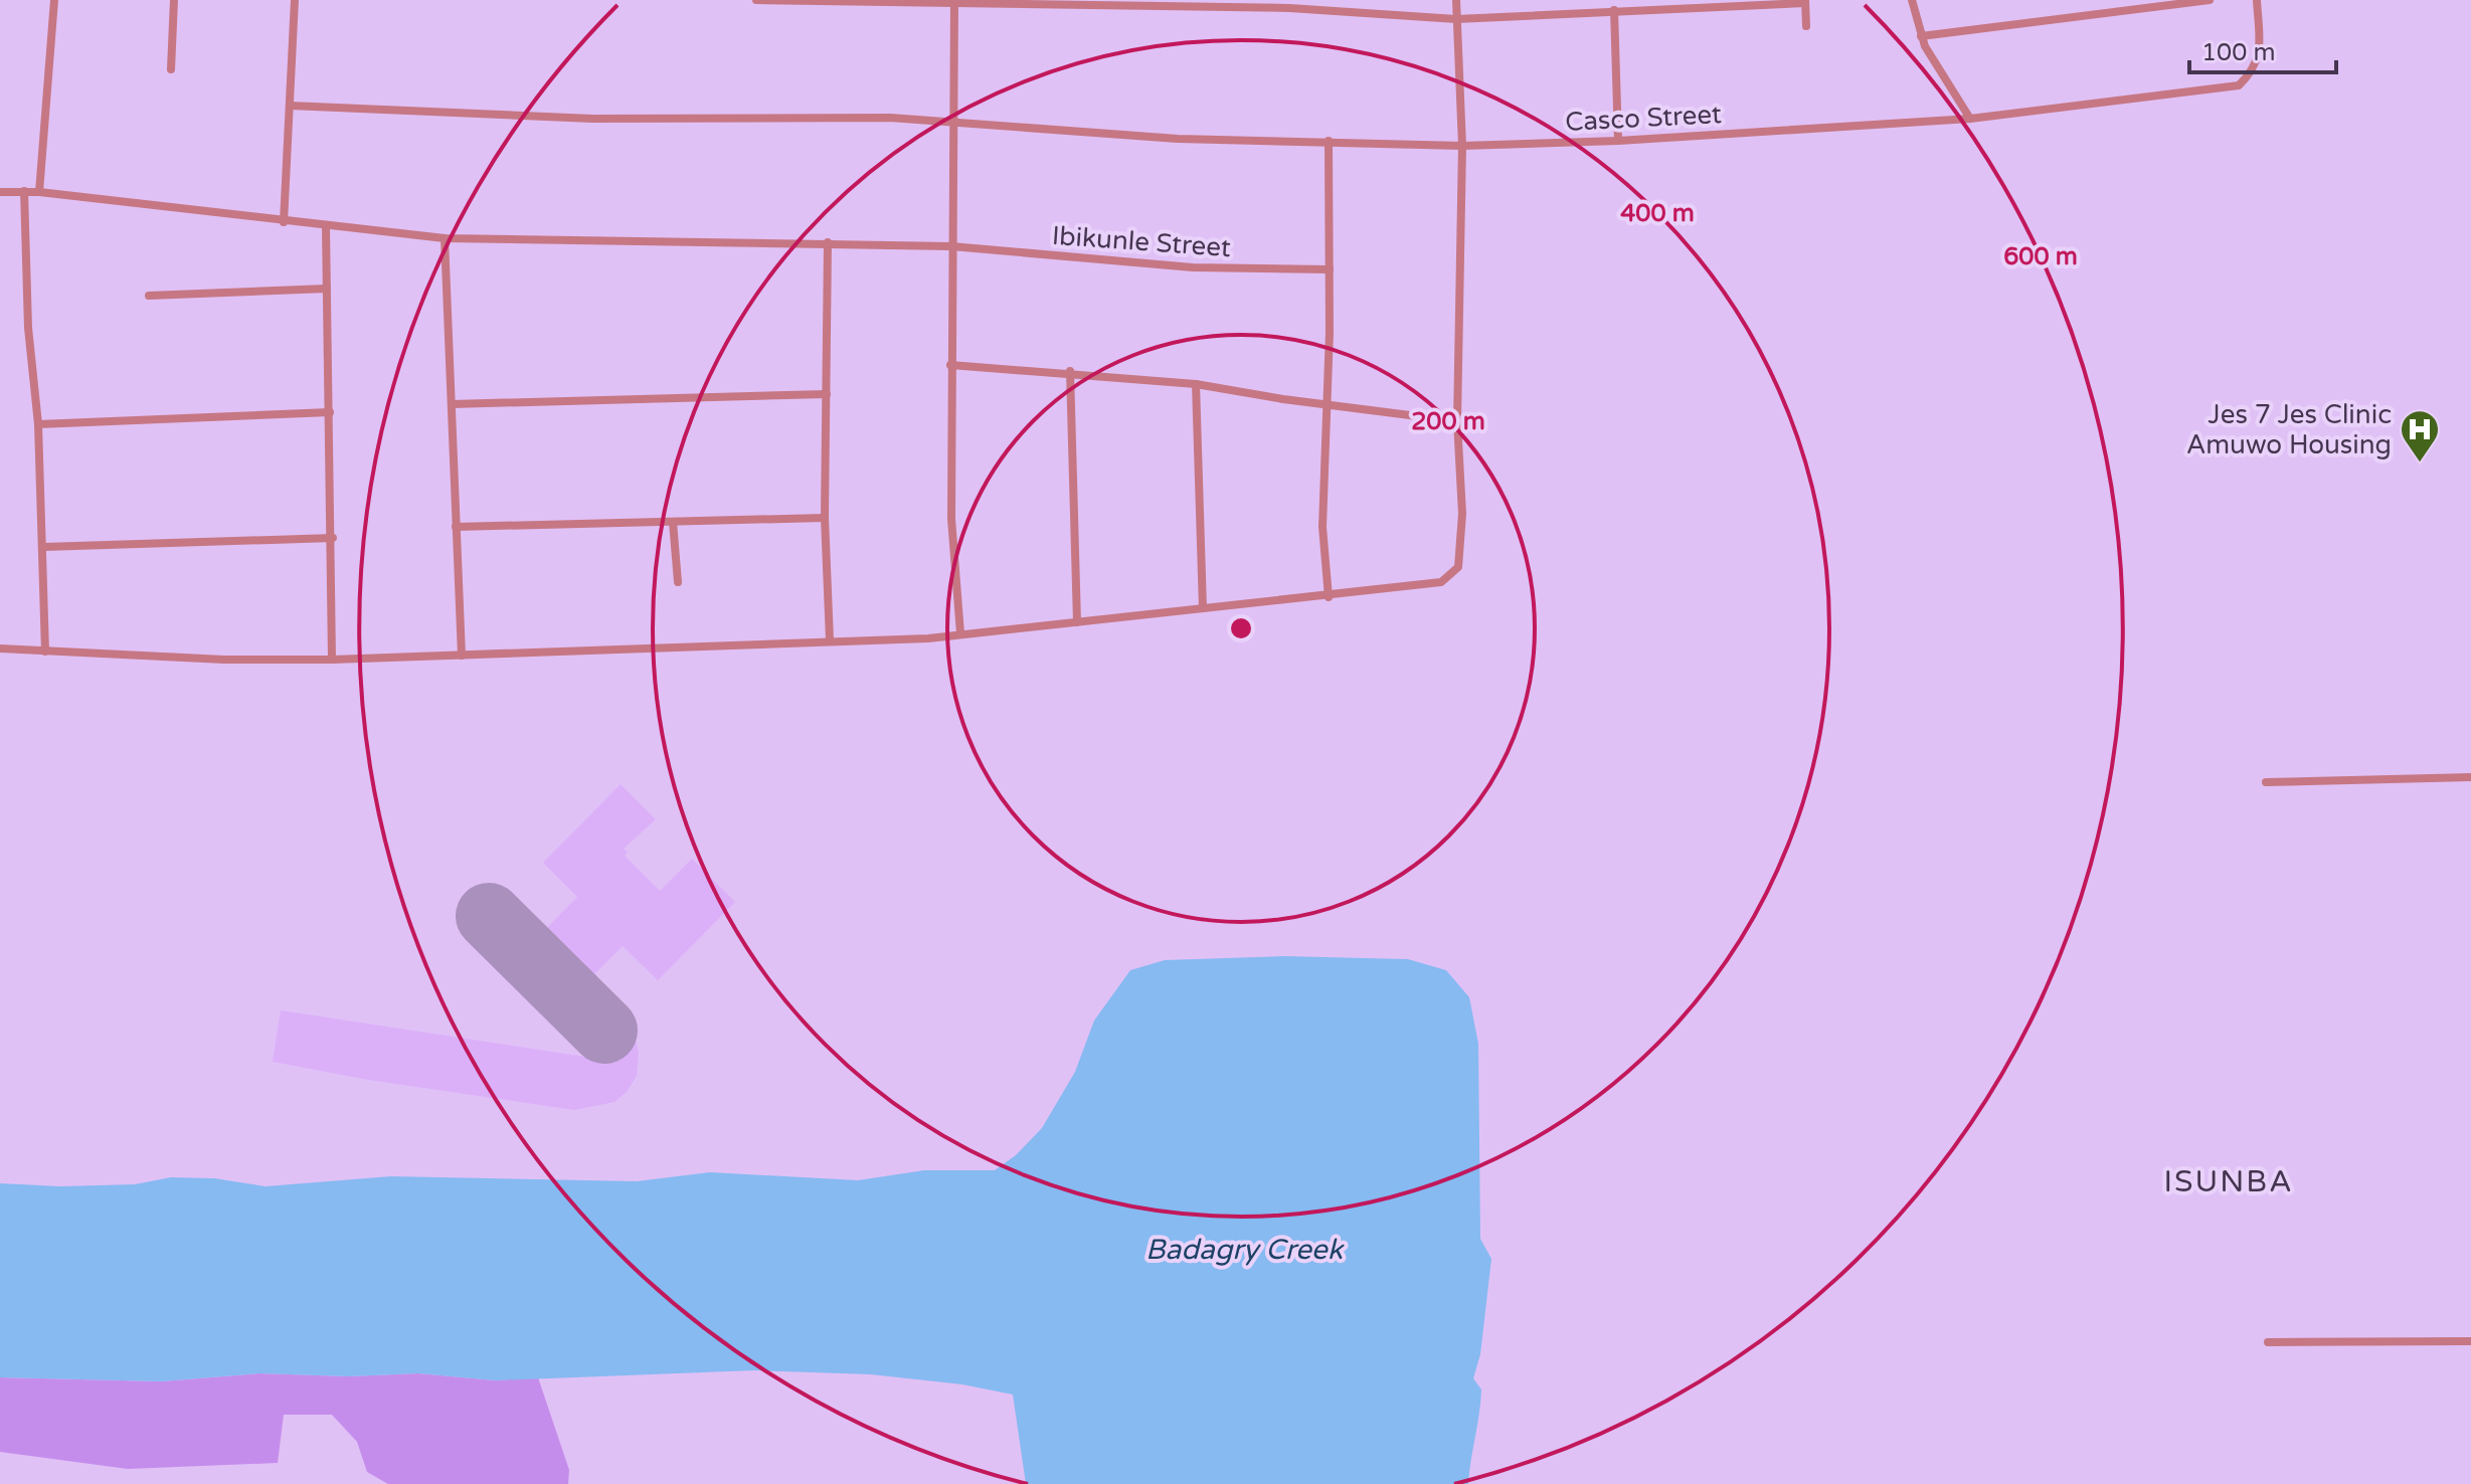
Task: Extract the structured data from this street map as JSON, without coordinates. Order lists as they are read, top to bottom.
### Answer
{
  "streets": {
    "street": ["Casco Street", "Ibikunle Street"]
  },
  "districts": ["ISUNBA"],
  "water": ["Badagry Creek"],
  "places": {
    "hospital": ["Jes 7 Jes Clinic Amuwo Housing"]
  },
  "scale_bar": "100 m",
  "rings": ["400 m", "600 m", "200 m"]
}
